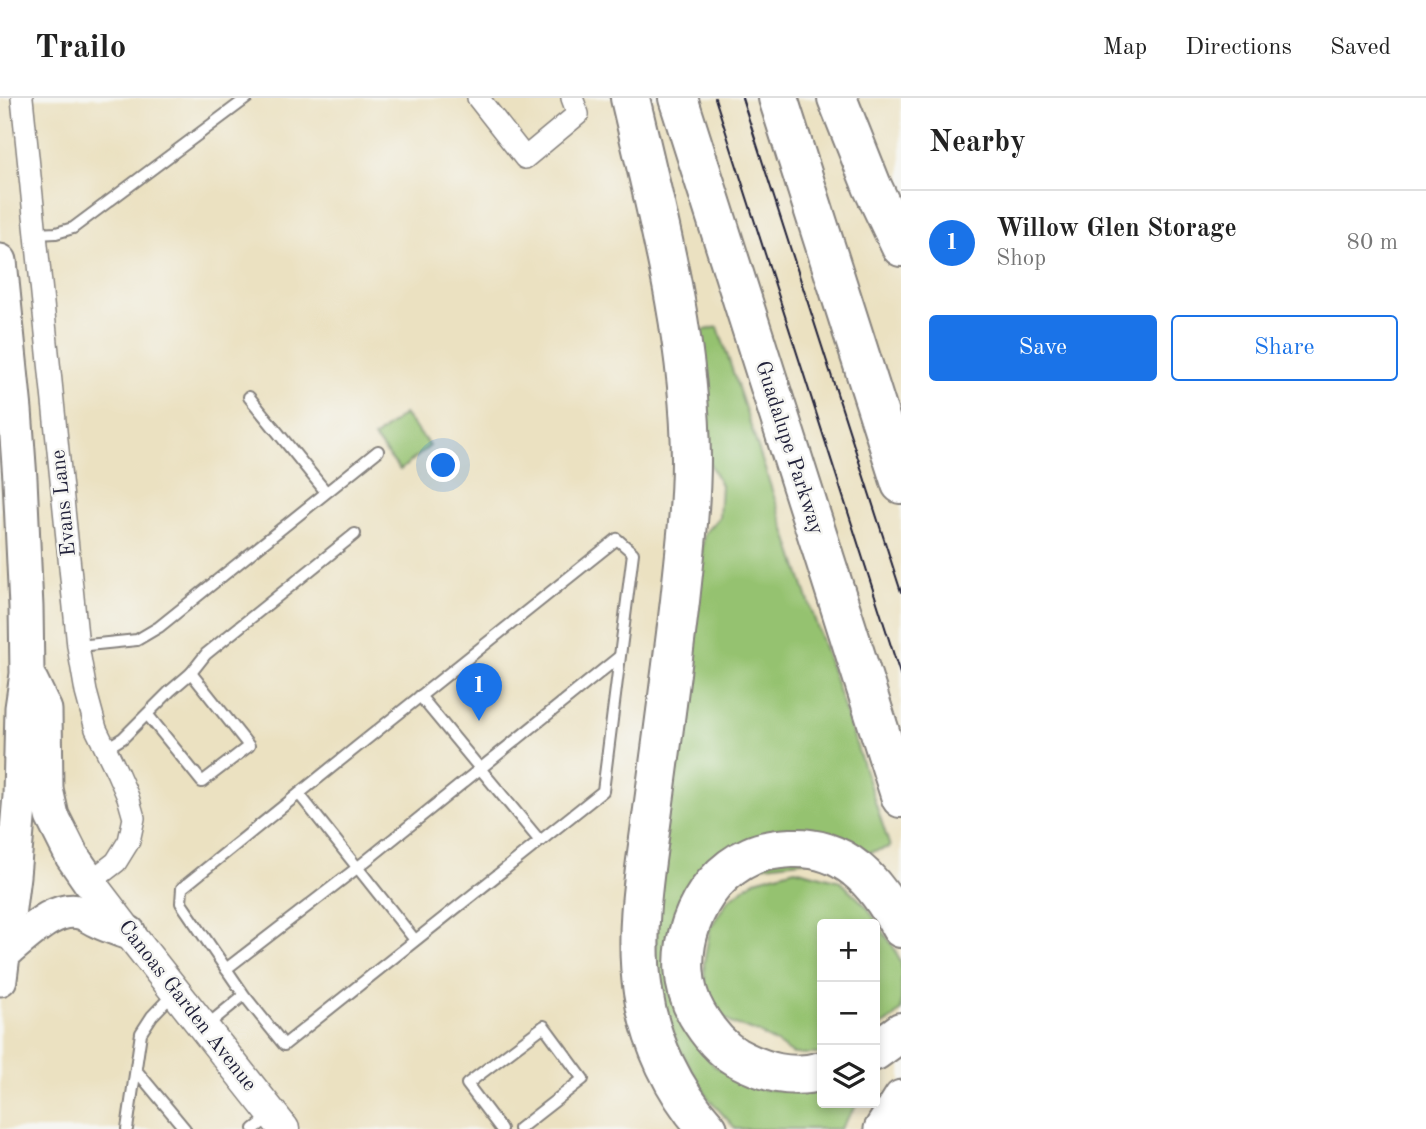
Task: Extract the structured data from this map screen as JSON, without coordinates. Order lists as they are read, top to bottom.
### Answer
{
  "streets": {
    "highway": ["Guadalupe Parkway"],
    "street": ["Evans Lane", "Canoas Garden Avenue"]
  },
  "crossings": [
    ["Evans Lane", "Canoas Garden Avenue"]
  ],
  "page": {
    "header": "Trailo",
    "nav": ["Map", "Directions", "Saved"],
    "heading": "Nearby",
    "list": [
      {
        "mark": "1",
        "name": "Willow Glen Storage",
        "note": "Shop",
        "value": "80 m"
      }
    ],
    "buttons": ["Save", "Share"],
    "pins": "1",
    "map_buttons": ["+", "−"]
  }
}
